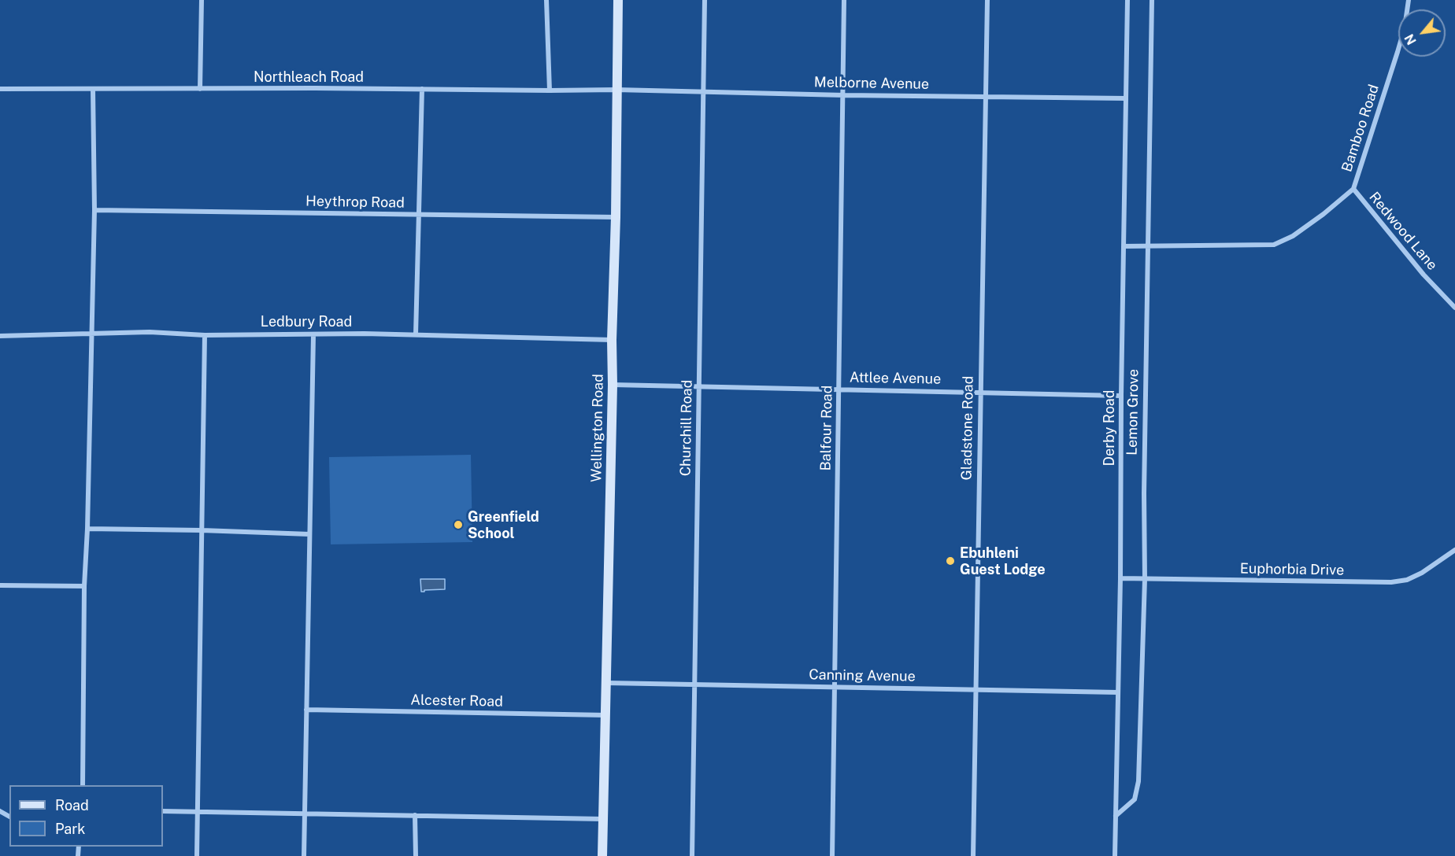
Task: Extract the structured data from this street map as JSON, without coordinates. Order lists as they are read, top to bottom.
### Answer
{
  "streets": {
    "main road": ["Wellington Road"],
    "street": [
      "Northleach Road",
      "Melborne Avenue",
      "Bamboo Road",
      "Heythrop Road",
      "Redwood Lane",
      "Ledbury Road",
      "Attlee Avenue",
      "Lemon Grove",
      "Churchill Road",
      "Balfour Road",
      "Gladstone Road",
      "Derby Road",
      "Euphorbia Drive",
      "Canning Avenue",
      "Alcester Road"
    ]
  },
  "crossings": [
    ["Northleach Road", "Melborne Avenue"],
    ["Northleach Road", "Wellington Road"],
    ["Melborne Avenue", "Wellington Road"],
    ["Melborne Avenue", "Churchill Road"],
    ["Melborne Avenue", "Balfour Road"],
    ["Melborne Avenue", "Gladstone Road"],
    ["Melborne Avenue", "Derby Road"],
    ["Bamboo Road", "Redwood Lane"],
    ["Bamboo Road", "Lemon Grove"],
    ["Bamboo Road", "Derby Road"],
    ["Heythrop Road", "Wellington Road"],
    ["Ledbury Road", "Wellington Road"],
    ["Attlee Avenue", "Wellington Road"],
    ["Attlee Avenue", "Churchill Road"],
    ["Attlee Avenue", "Balfour Road"],
    ["Attlee Avenue", "Gladstone Road"],
    ["Attlee Avenue", "Derby Road"],
    ["Lemon Grove", "Derby Road"],
    ["Lemon Grove", "Euphorbia Drive"],
    ["Wellington Road", "Canning Avenue"],
    ["Wellington Road", "Alcester Road"],
    ["Churchill Road", "Canning Avenue"],
    ["Balfour Road", "Canning Avenue"],
    ["Gladstone Road", "Canning Avenue"],
    ["Derby Road", "Euphorbia Drive"],
    ["Derby Road", "Canning Avenue"]
  ],
  "places": ["Greenfield School", "Ebuhleni Guest Lodge"],
  "legend": ["Road", "Park"],
  "north": "bottom left"
}
